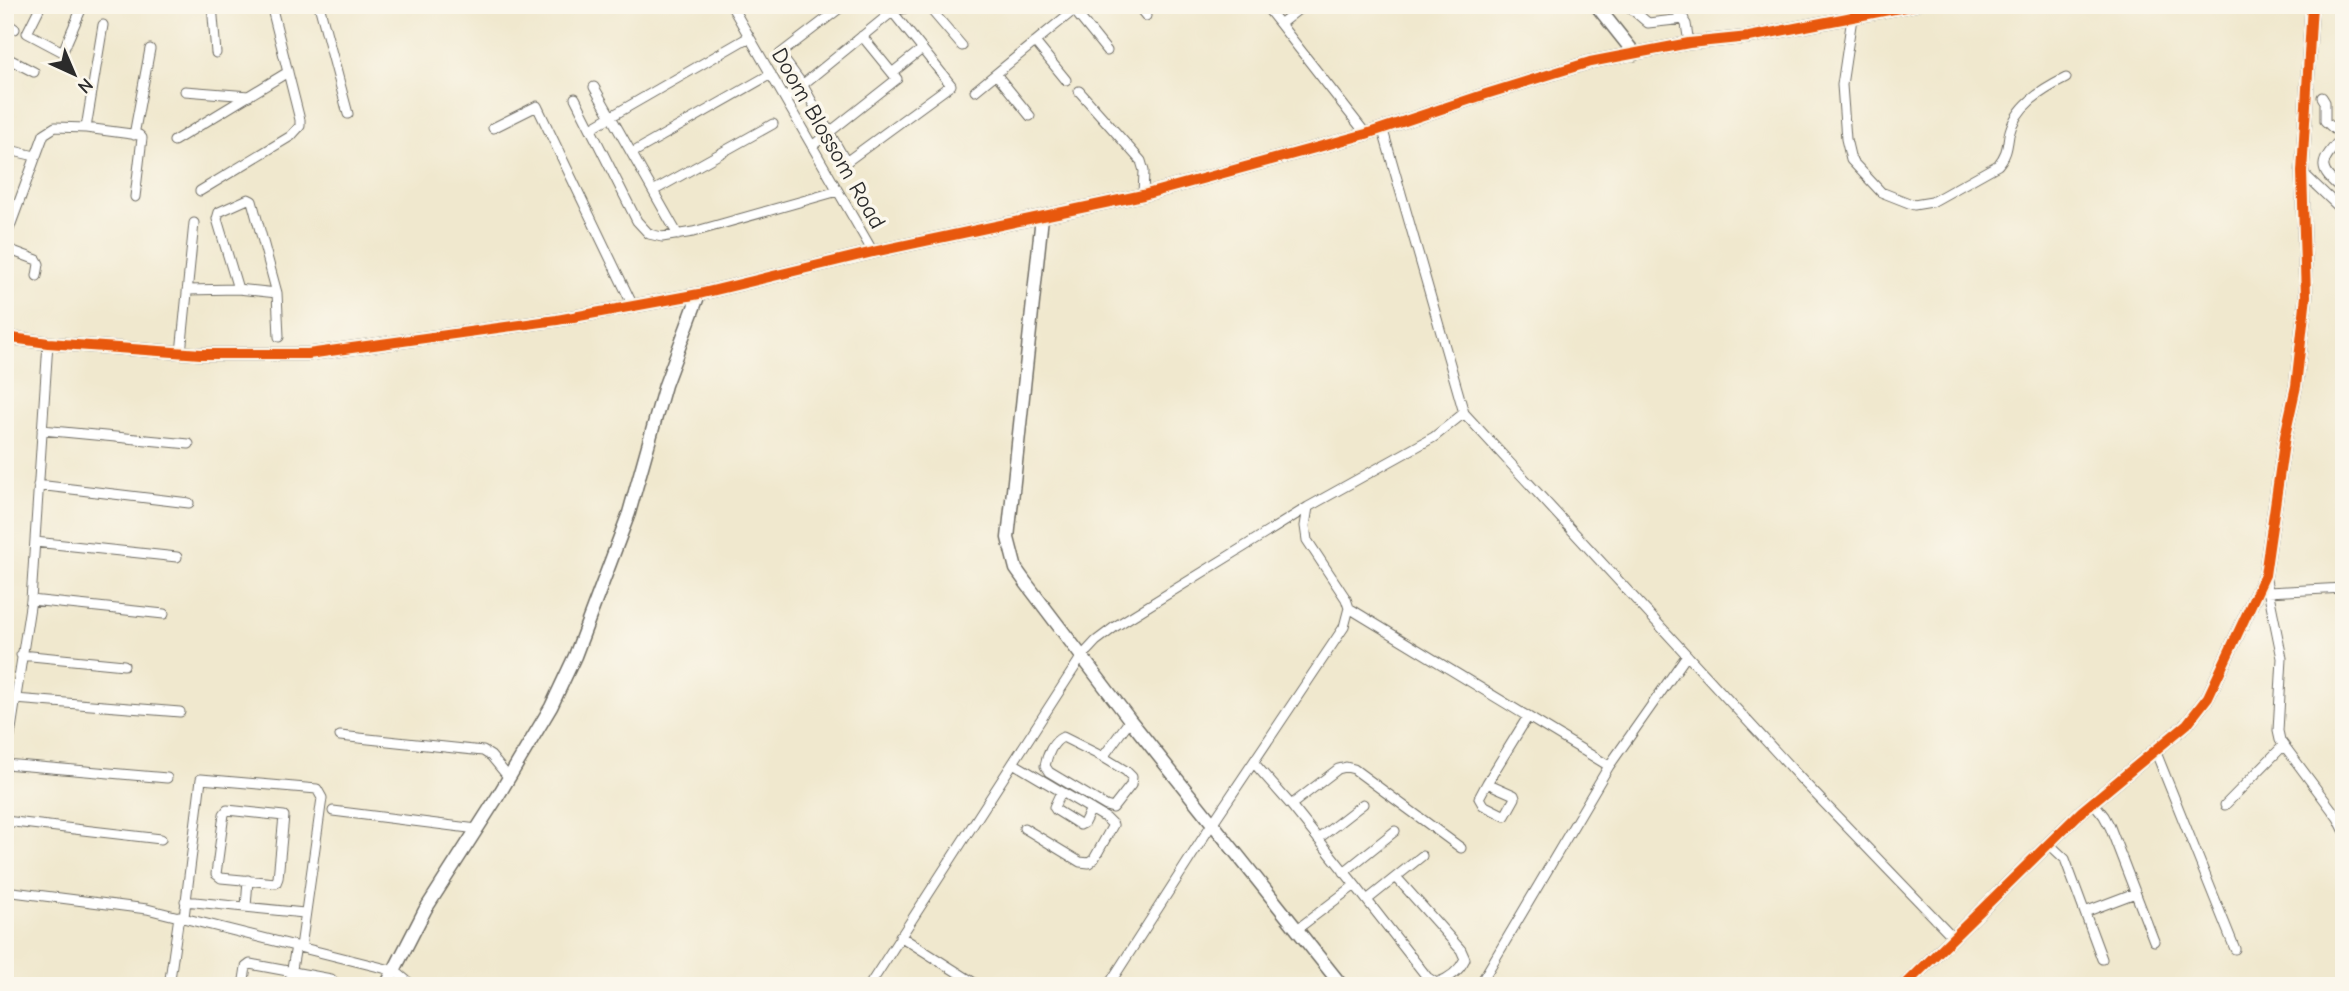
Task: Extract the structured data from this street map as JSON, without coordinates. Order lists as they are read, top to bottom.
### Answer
{
  "streets": {
    "street": ["Doom Blossom Road"]
  },
  "north": "bottom right"
}
